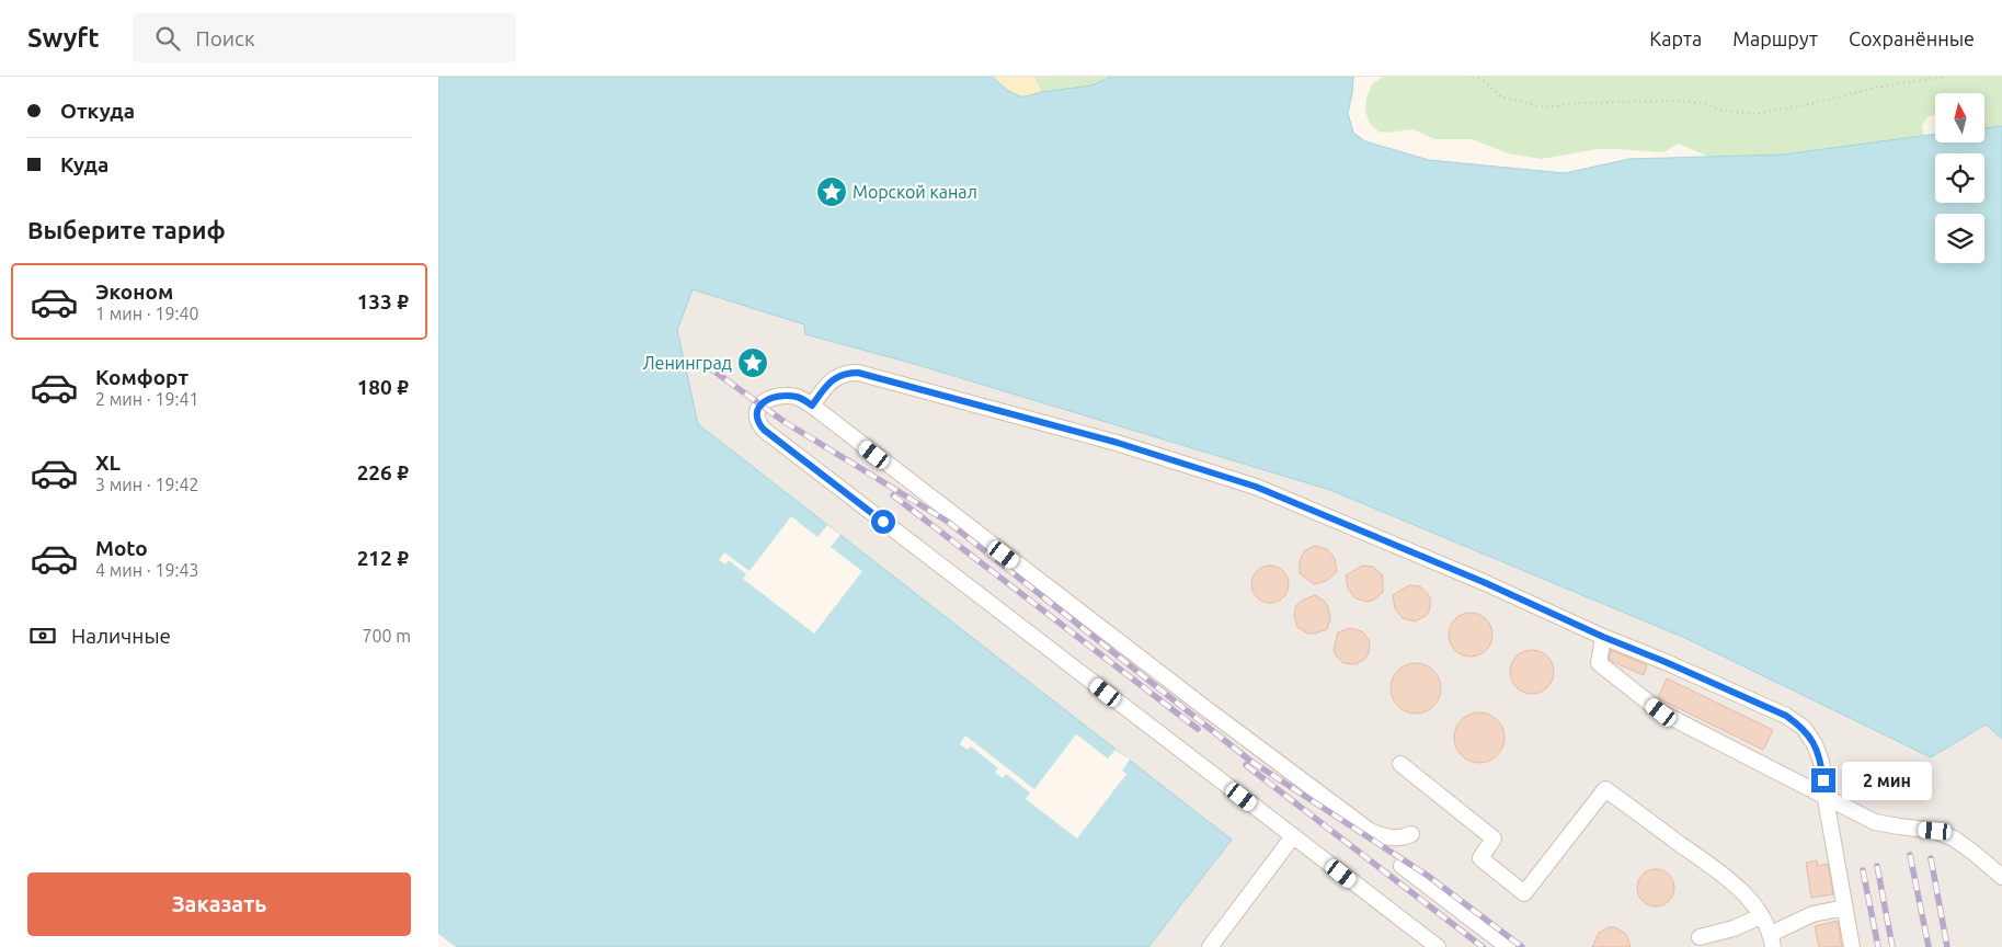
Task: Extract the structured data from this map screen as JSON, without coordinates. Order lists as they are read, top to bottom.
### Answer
{
  "places": {
    "place": ["Морской канал", "Ленинград"]
  },
  "north": "top",
  "page": {
    "header": "Swyft",
    "search": "Поиск",
    "nav": ["Карта", "Маршрут", "Сохранённые"],
    "banner": ["Откуда", "Куда"],
    "heading": "Выберите тариф",
    "list": [
      {
        "name": "Эконом",
        "note": "1 мин · 19:40",
        "value": "133 ₽"
      },
      {
        "name": "Комфорт",
        "note": "2 мин · 19:41",
        "value": "180 ₽"
      },
      {
        "name": "XL",
        "note": "3 мин · 19:42",
        "value": "226 ₽"
      },
      {
        "name": "Moto",
        "note": "4 мин · 19:43",
        "value": "212 ₽"
      }
    ],
    "pay": ["Наличные", "700 m"],
    "bubble": "2 мин",
    "buttons": "Заказать"
  }
}
